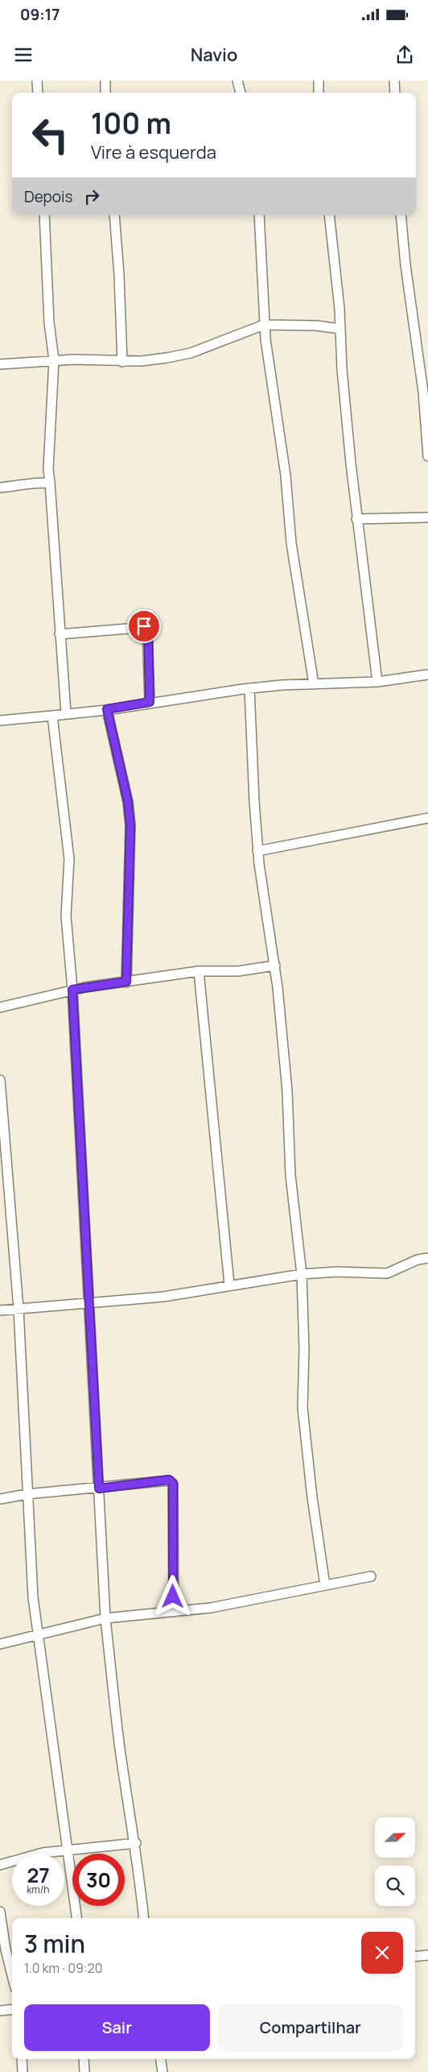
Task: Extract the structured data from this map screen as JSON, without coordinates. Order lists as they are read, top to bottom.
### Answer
{
  "north": "top right",
  "page": {
    "status": "09:17",
    "header": "Navio",
    "turn": ["100 m", "Vire à esquerda"],
    "then": "Depois",
    "speed": "27 km/h",
    "limit": "30",
    "heading": ["3 min", "1.0 km · 09:20"],
    "buttons": ["Sair", "Compartilhar"]
  }
}
